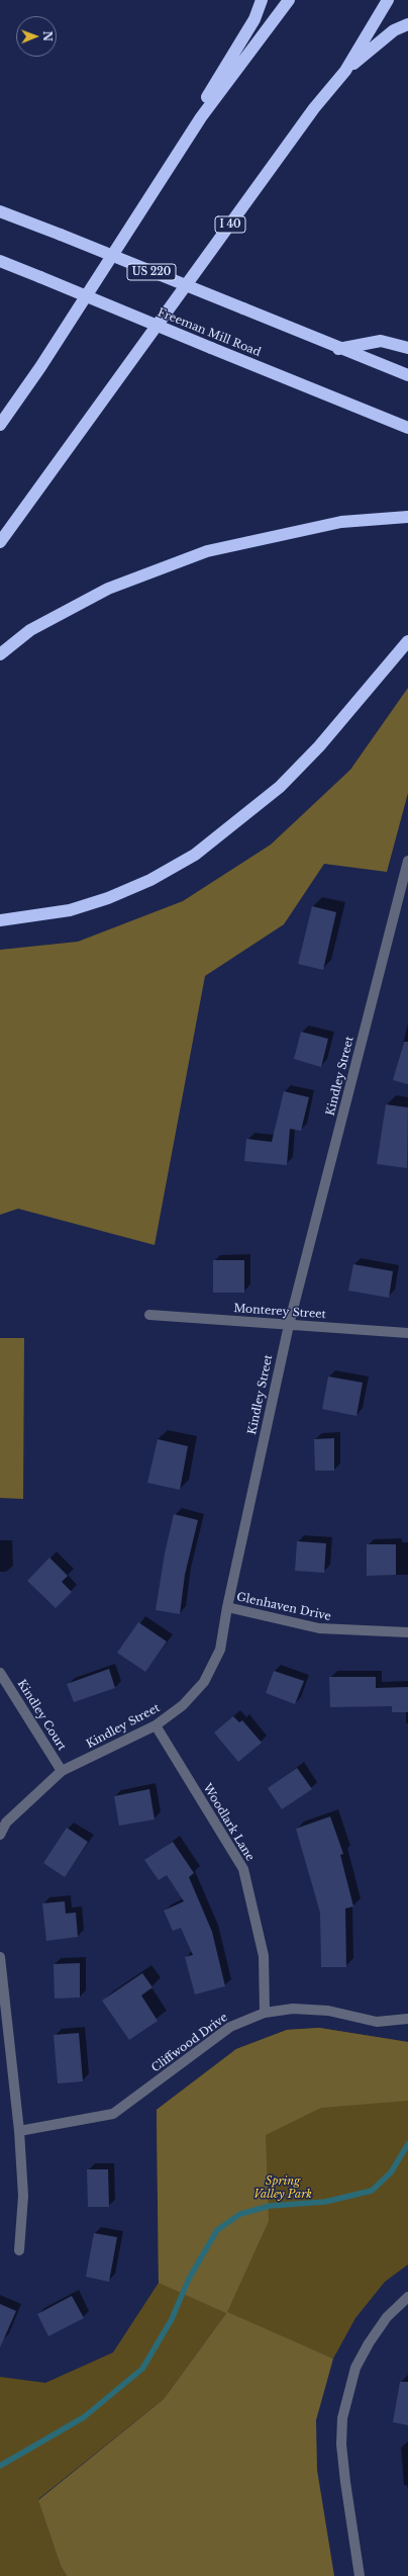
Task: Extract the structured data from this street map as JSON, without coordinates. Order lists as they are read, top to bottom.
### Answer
{
  "streets": {
    "highway": ["I 40", "US 220", "Freeman Mill Road"],
    "street": [
      "Kindley Street",
      "Monterey Street",
      "Glenhaven Drive",
      "Kindley Court",
      "Woodlark Lane",
      "Cliffwood Drive"
    ]
  },
  "crossings": [
    ["Kindley Street", "Monterey Street"],
    ["Kindley Street", "Glenhaven Drive"],
    ["Kindley Street", "Kindley Court"],
    ["Kindley Street", "Woodlark Lane"],
    ["Woodlark Lane", "Cliffwood Drive"]
  ],
  "parks": ["Spring Valley Park"],
  "north": "right"
}
